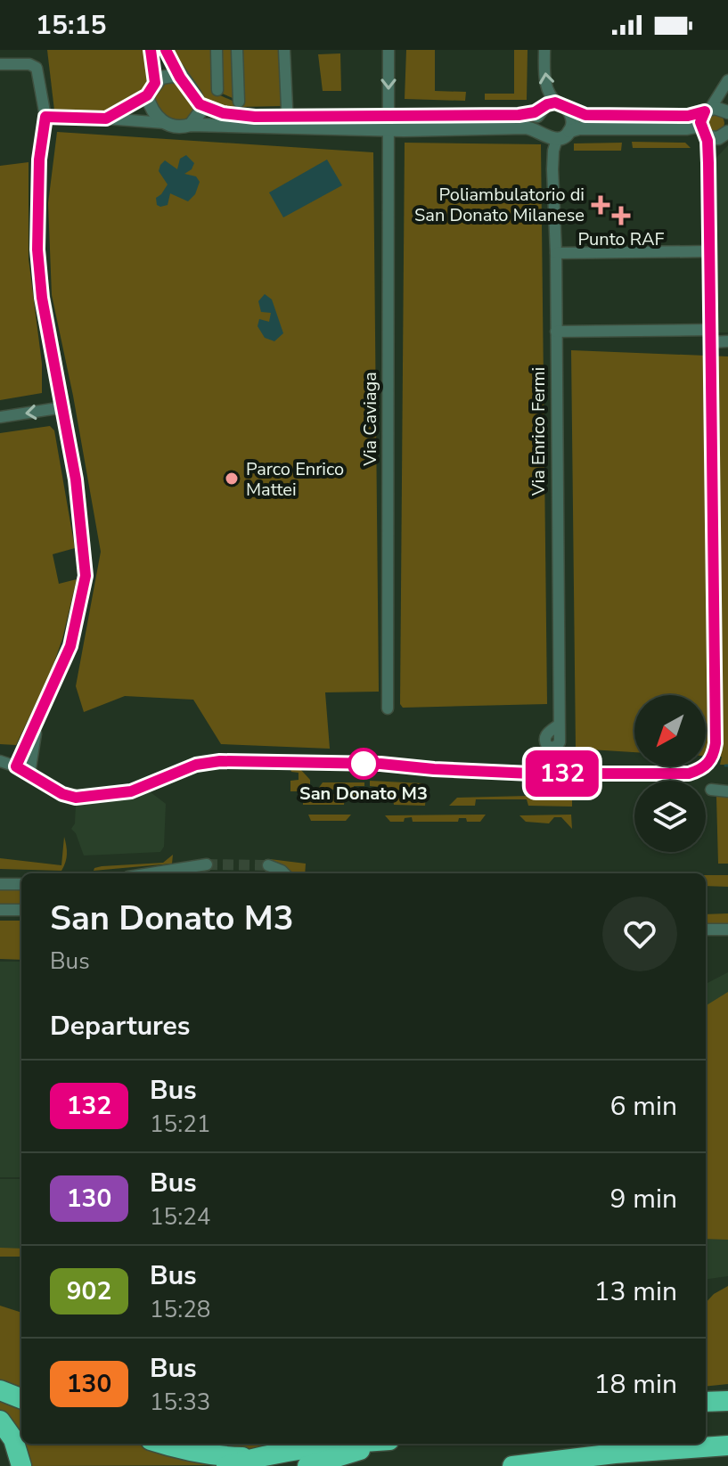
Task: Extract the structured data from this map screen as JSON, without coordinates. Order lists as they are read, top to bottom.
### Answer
{
  "streets": {
    "street": ["Via Caviaga", "Via Enrico Fermi"]
  },
  "places": {
    "health": ["Poliambulatorio di San Donato Milanese", "Punto RAF"],
    "other": ["Parco Enrico Mattei", "San Donato M3"]
  },
  "lines": ["bus line 132"],
  "north": "bottom left",
  "page": {
    "status": "15:15",
    "on_map": "132",
    "heading": [
      ["San Donato M3", "Bus"],
      "Departures"
    ],
    "list": [
      {
        "mark": "132",
        "name": "Bus",
        "note": "15:21",
        "value": "6 min"
      },
      {
        "mark": "130",
        "name": "Bus",
        "note": "15:24",
        "value": "9 min"
      },
      {
        "mark": "902",
        "name": "Bus",
        "note": "15:28",
        "value": "13 min"
      },
      {
        "mark": "130",
        "name": "Bus",
        "note": "15:33",
        "value": "18 min"
      }
    ]
  }
}
